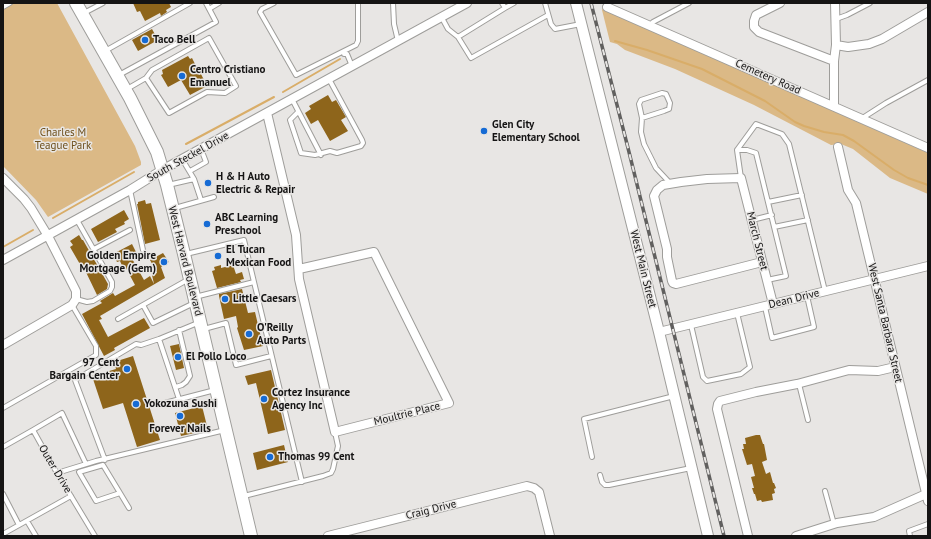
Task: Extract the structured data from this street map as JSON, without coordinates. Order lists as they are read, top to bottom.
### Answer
{
  "streets": {
    "main road": ["West Harvard Boulevard"],
    "street": [
      "Cemetery Road",
      "South Steckel Drive",
      "March Street",
      "West Main Street",
      "Dean Drive",
      "West Santa Barbara Street",
      "Moultrie Place",
      "Craig Drive"
    ],
    "lane": ["Outer Drive"]
  },
  "crossings": [
    ["South Steckel Drive", "West Harvard Boulevard"],
    ["March Street", "Dean Drive"],
    ["West Main Street", "Dean Drive"],
    ["Dean Drive", "West Santa Barbara Street"]
  ],
  "parks": ["Charles M Teague Park"],
  "places": [
    "Taco Bell",
    "Centro Cristiano Emanuel",
    "Glen City Elementary School",
    "H & H Auto Electric & Repair",
    "ABC Learning Preschool",
    "El Tucan Mexican Food",
    "Golden Empire Mortgage (Gem)",
    "Little Caesars",
    "O'Reilly Auto Parts",
    "El Pollo Loco",
    "97 Cent Bargain Center",
    "Cortez Insurance Agency Inc",
    "Yokozuna Sushi",
    "Forever Nails",
    "Thomas 99 Cent"
  ]
}
